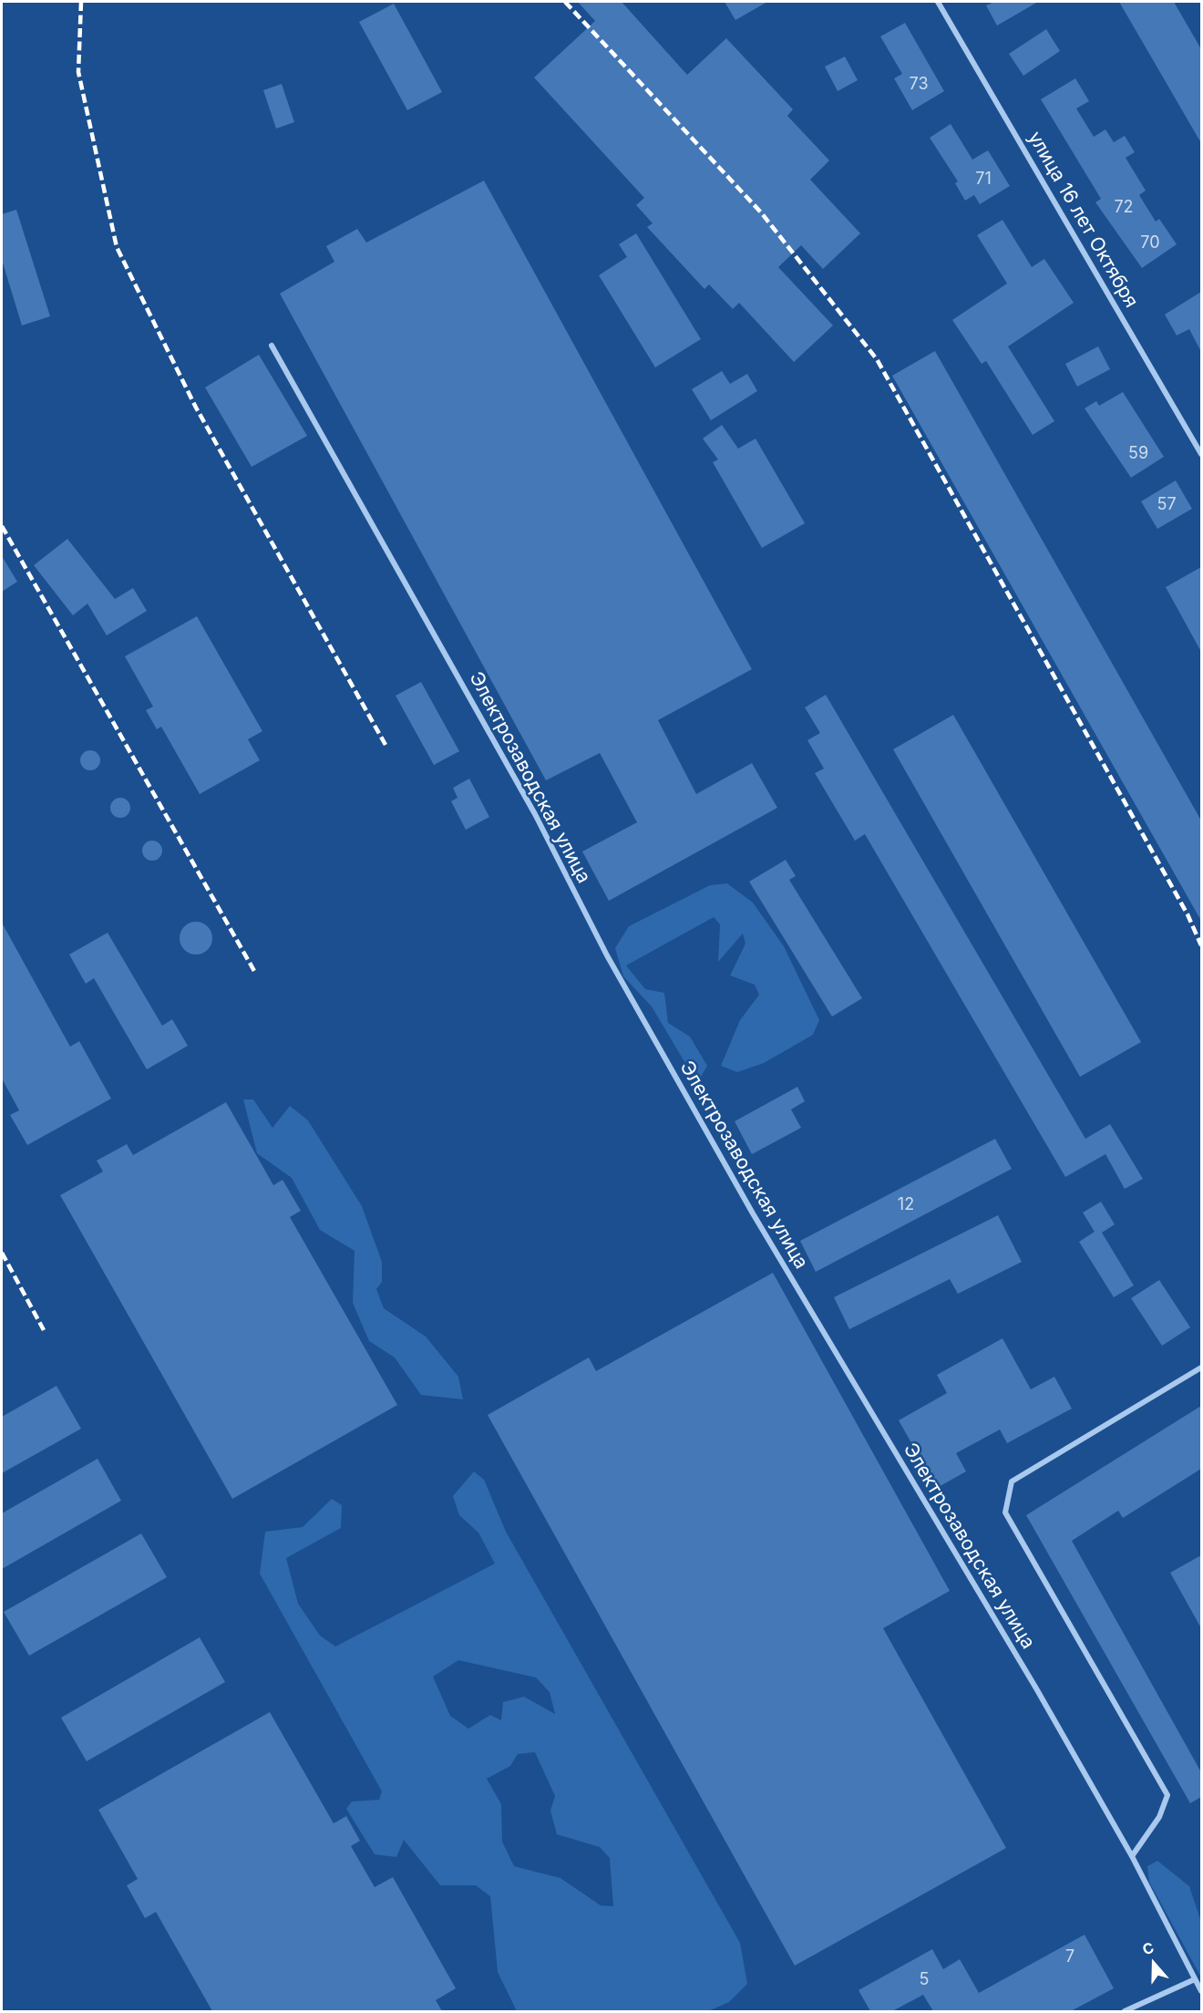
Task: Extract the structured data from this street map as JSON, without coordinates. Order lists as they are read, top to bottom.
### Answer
{
  "streets": {
    "street": ["улица 16 лет Октября", "Электрозаводская улица"]
  },
  "house_numbers": [
    "73",
    "71",
    "72",
    "70",
    "59",
    "57",
    "12",
    "7",
    "5"
  ],
  "north": "top"
}
